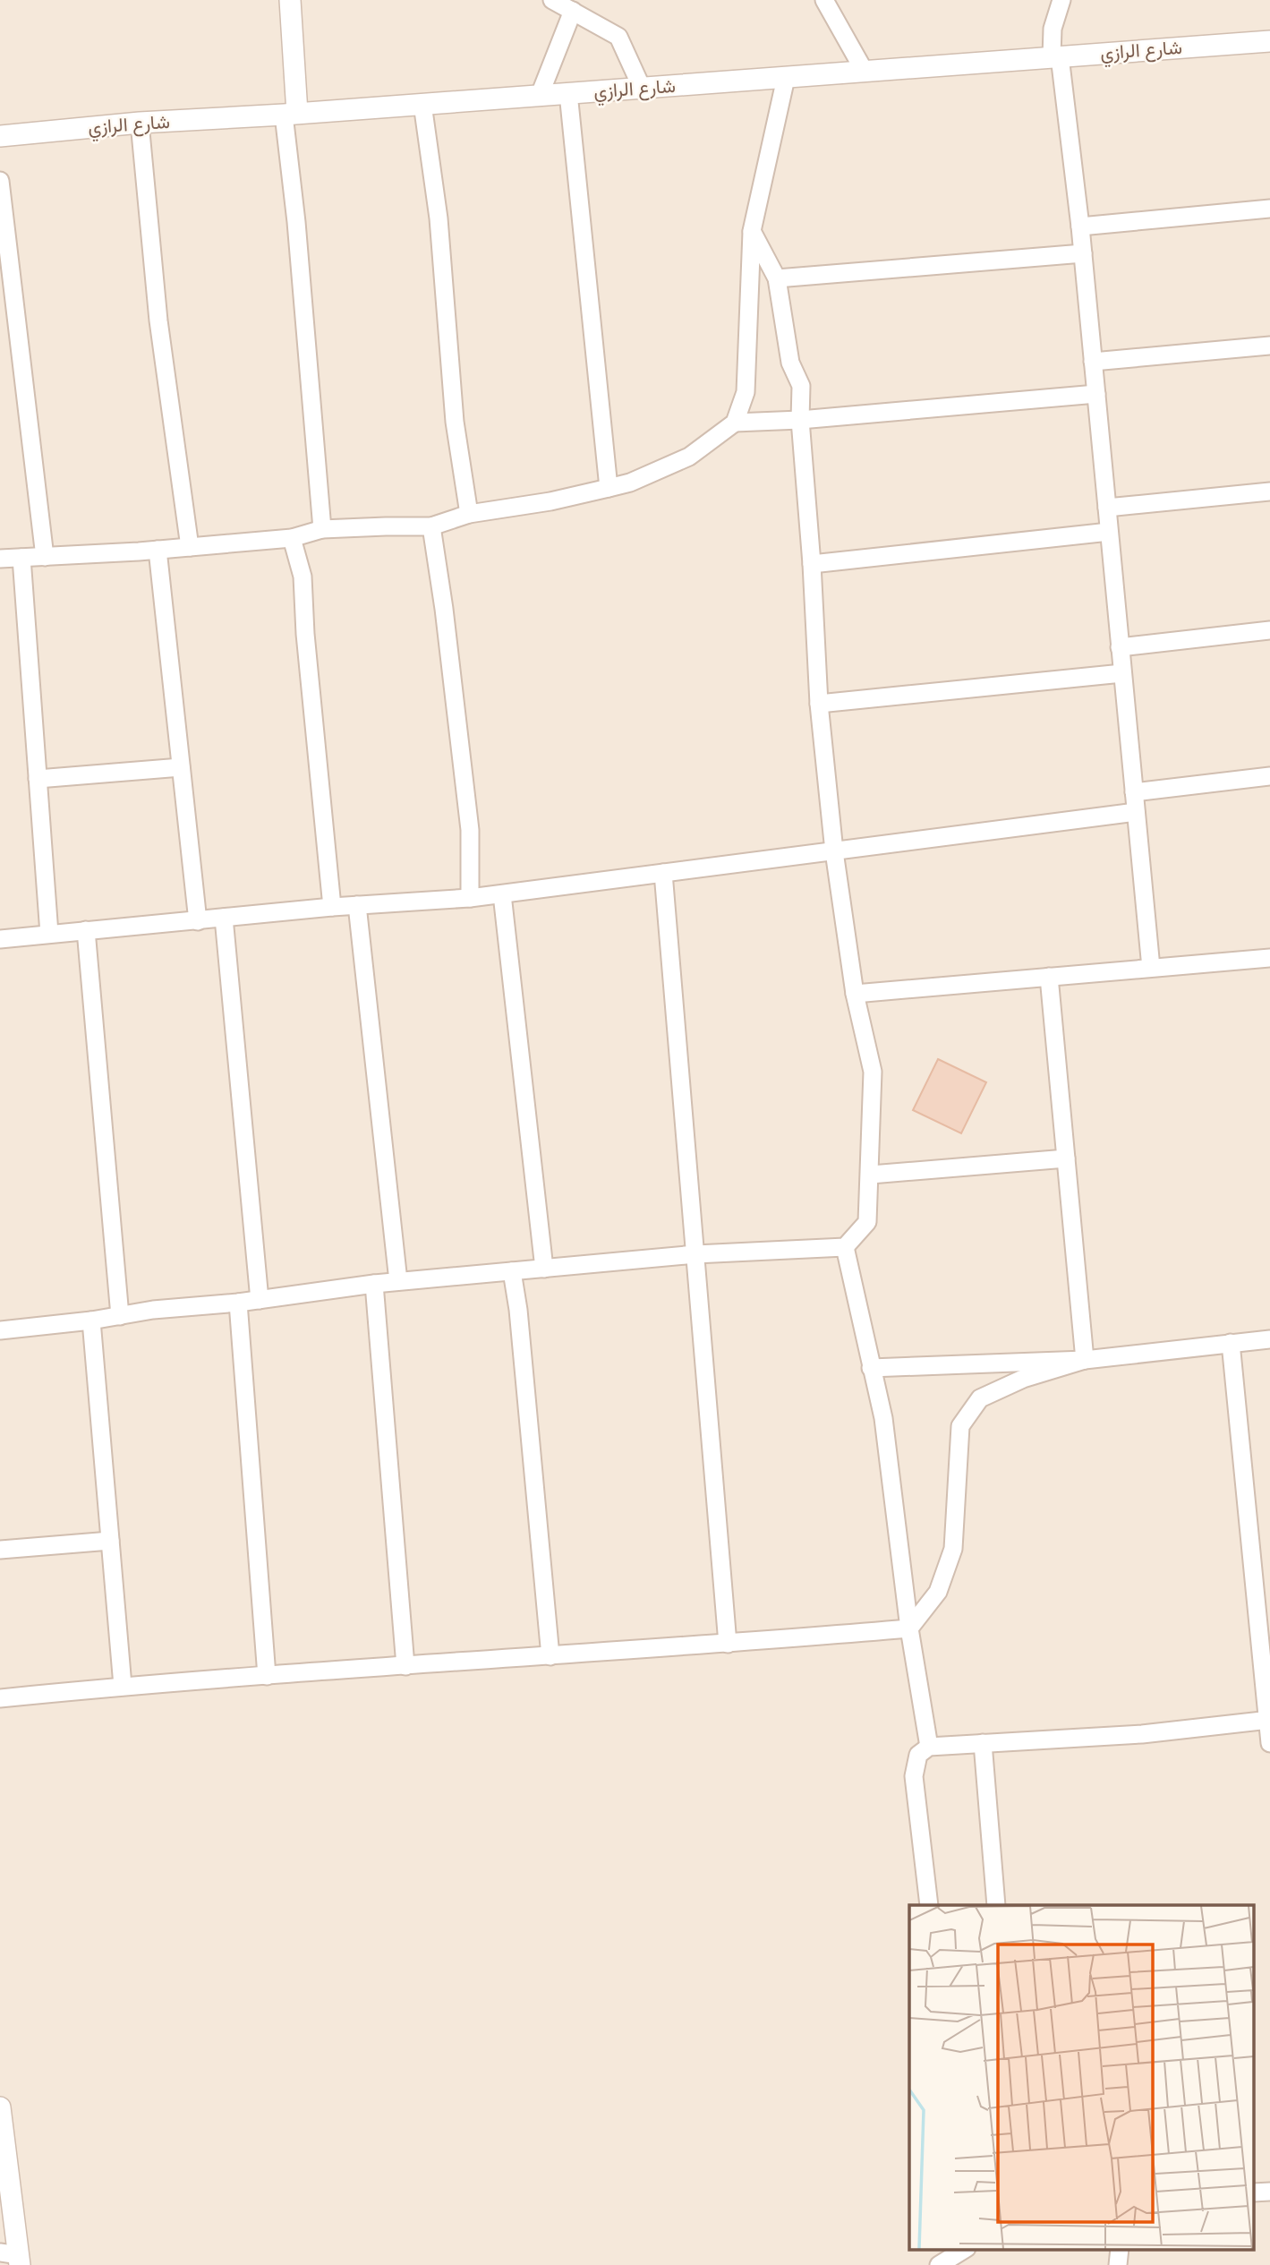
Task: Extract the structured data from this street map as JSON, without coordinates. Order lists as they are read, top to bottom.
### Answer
{
  "streets": {
    "street": ["شارع الرازي"]
  }
}
